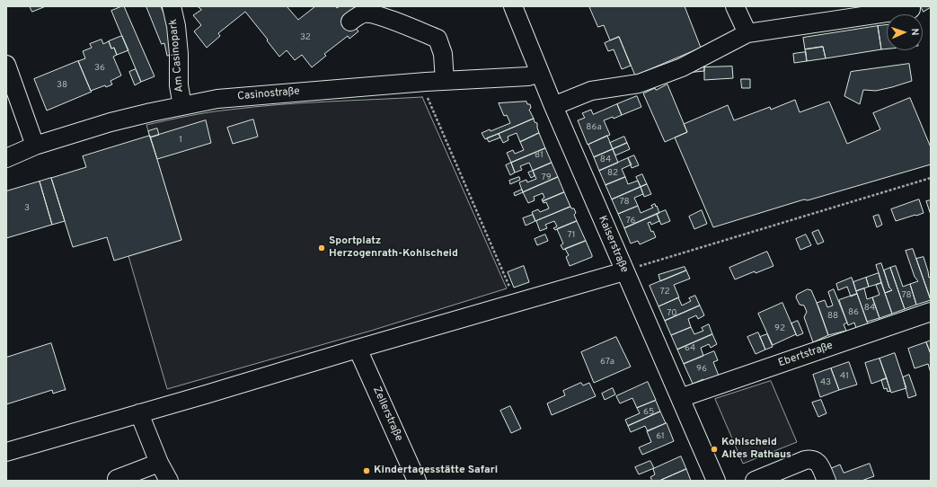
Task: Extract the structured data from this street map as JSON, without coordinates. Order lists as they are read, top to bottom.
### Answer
{
  "streets": {
    "street": [
      "Am Casinopark",
      "Casinostraße",
      "Kaiserstraße",
      "Ebertstraße",
      "Zellerstraße"
    ]
  },
  "crossings": [
    ["Am Casinopark", "Casinostraße"],
    ["Casinostraße", "Kaiserstraße"],
    ["Kaiserstraße", "Ebertstraße"]
  ],
  "places": ["Sportplatz Herzogenrath-Kohlscheid", "Kohlscheid Altes Rathaus", "Kindertagesstätte Safari"],
  "house_numbers": [
    "32",
    "36",
    "38",
    "86a",
    "1",
    "81",
    "84",
    "82",
    "79",
    "78",
    "3",
    "76",
    "71",
    "72",
    "78",
    "84",
    "86",
    "70",
    "88",
    "92",
    "64",
    "67a",
    "96",
    "41",
    "43",
    "65",
    "61"
  ],
  "north": "right"
}
